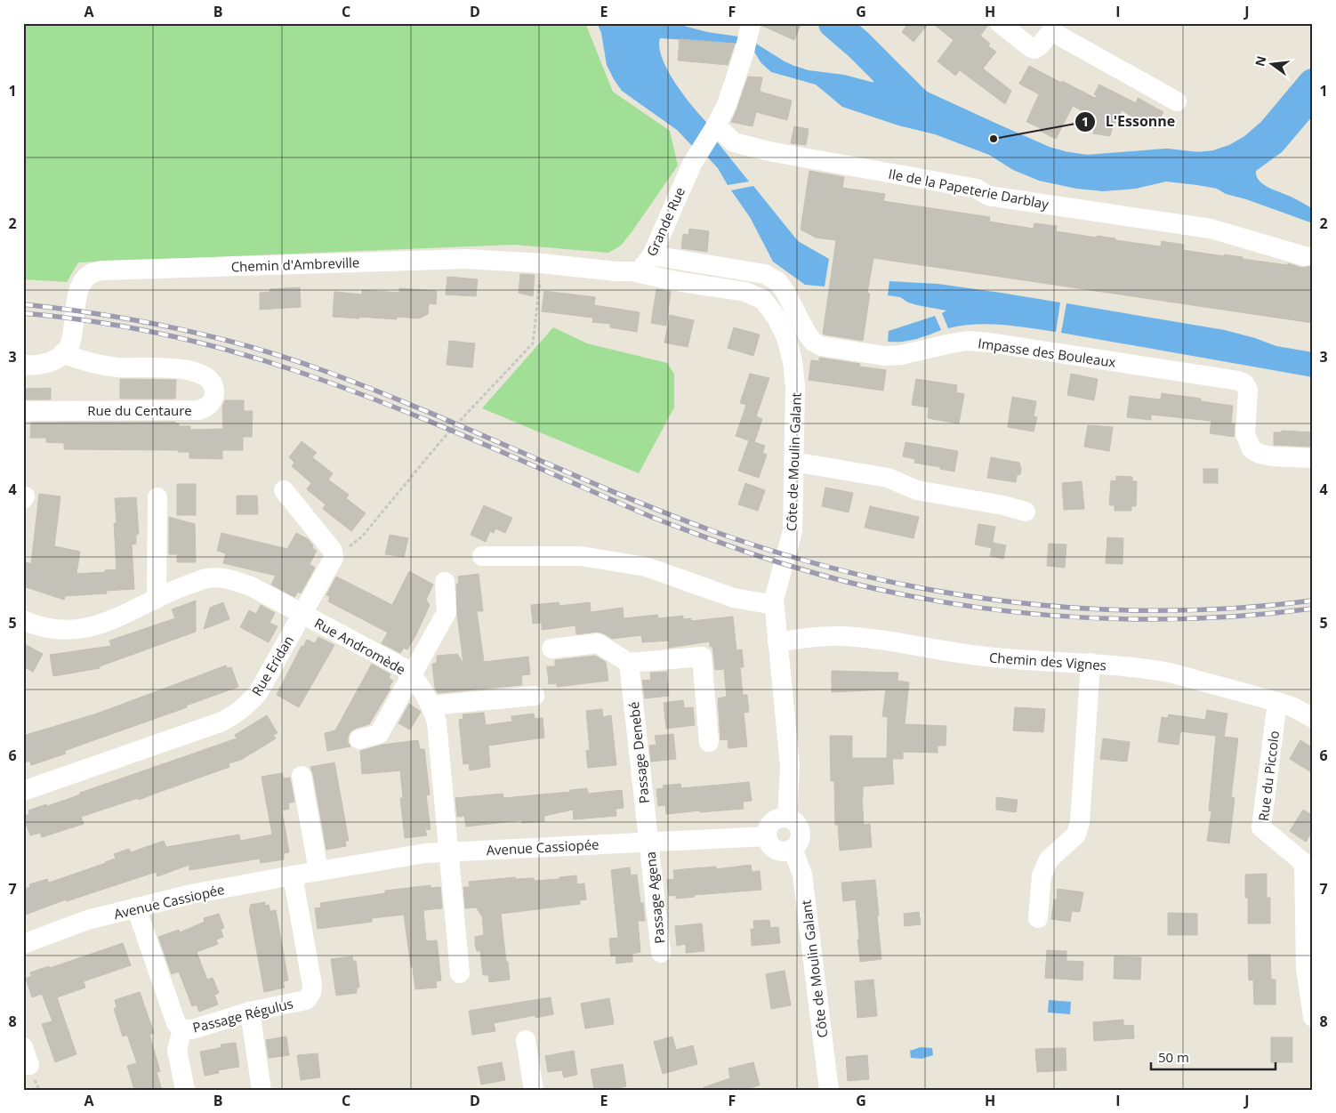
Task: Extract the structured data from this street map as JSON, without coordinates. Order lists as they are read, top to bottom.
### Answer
{
  "streets": {
    "street": [
      "Ile de la Papeterie Darblay",
      "Grande Rue",
      "Chemin d'Ambreville",
      "Impasse des Bouleaux",
      "Rue du Centaure",
      "Côte de Moulin Galant",
      "Rue Andromède",
      "Chemin des Vignes",
      "Rue Eridan",
      "Passage Denebé",
      "Rue du Piccolo",
      "Avenue Cassiopée",
      "Passage Agena",
      "Passage Régulus"
    ]
  },
  "crossings": [
    ["Ile de la Papeterie Darblay", "Grande Rue"],
    ["Grande Rue", "Chemin d'Ambreville"],
    ["Grande Rue", "Impasse des Bouleaux"],
    ["Grande Rue", "Côte de Moulin Galant"],
    ["Chemin d'Ambreville", "Rue du Centaure"],
    ["Chemin d'Ambreville", "Côte de Moulin Galant"],
    ["Côte de Moulin Galant", "Chemin des Vignes"],
    ["Côte de Moulin Galant", "Avenue Cassiopée"],
    ["Rue Andromède", "Rue Eridan"],
    ["Rue Andromède", "Avenue Cassiopée"],
    ["Chemin des Vignes", "Rue du Piccolo"],
    ["Passage Denebé", "Avenue Cassiopée"],
    ["Passage Denebé", "Passage Agena"],
    ["Avenue Cassiopée", "Passage Agena"],
    ["Avenue Cassiopée", "Passage Régulus"]
  ],
  "places": ["L'Essonne"],
  "scale_bar": "50 m",
  "north": "left",
  "grid": {
    "columns": [
      "A",
      "B",
      "C",
      "D",
      "E",
      "F",
      "G",
      "H",
      "I",
      "J"
    ],
    "rows": [
      "1",
      "2",
      "3",
      "4",
      "5",
      "6",
      "7",
      "8"
    ]
  }
}
